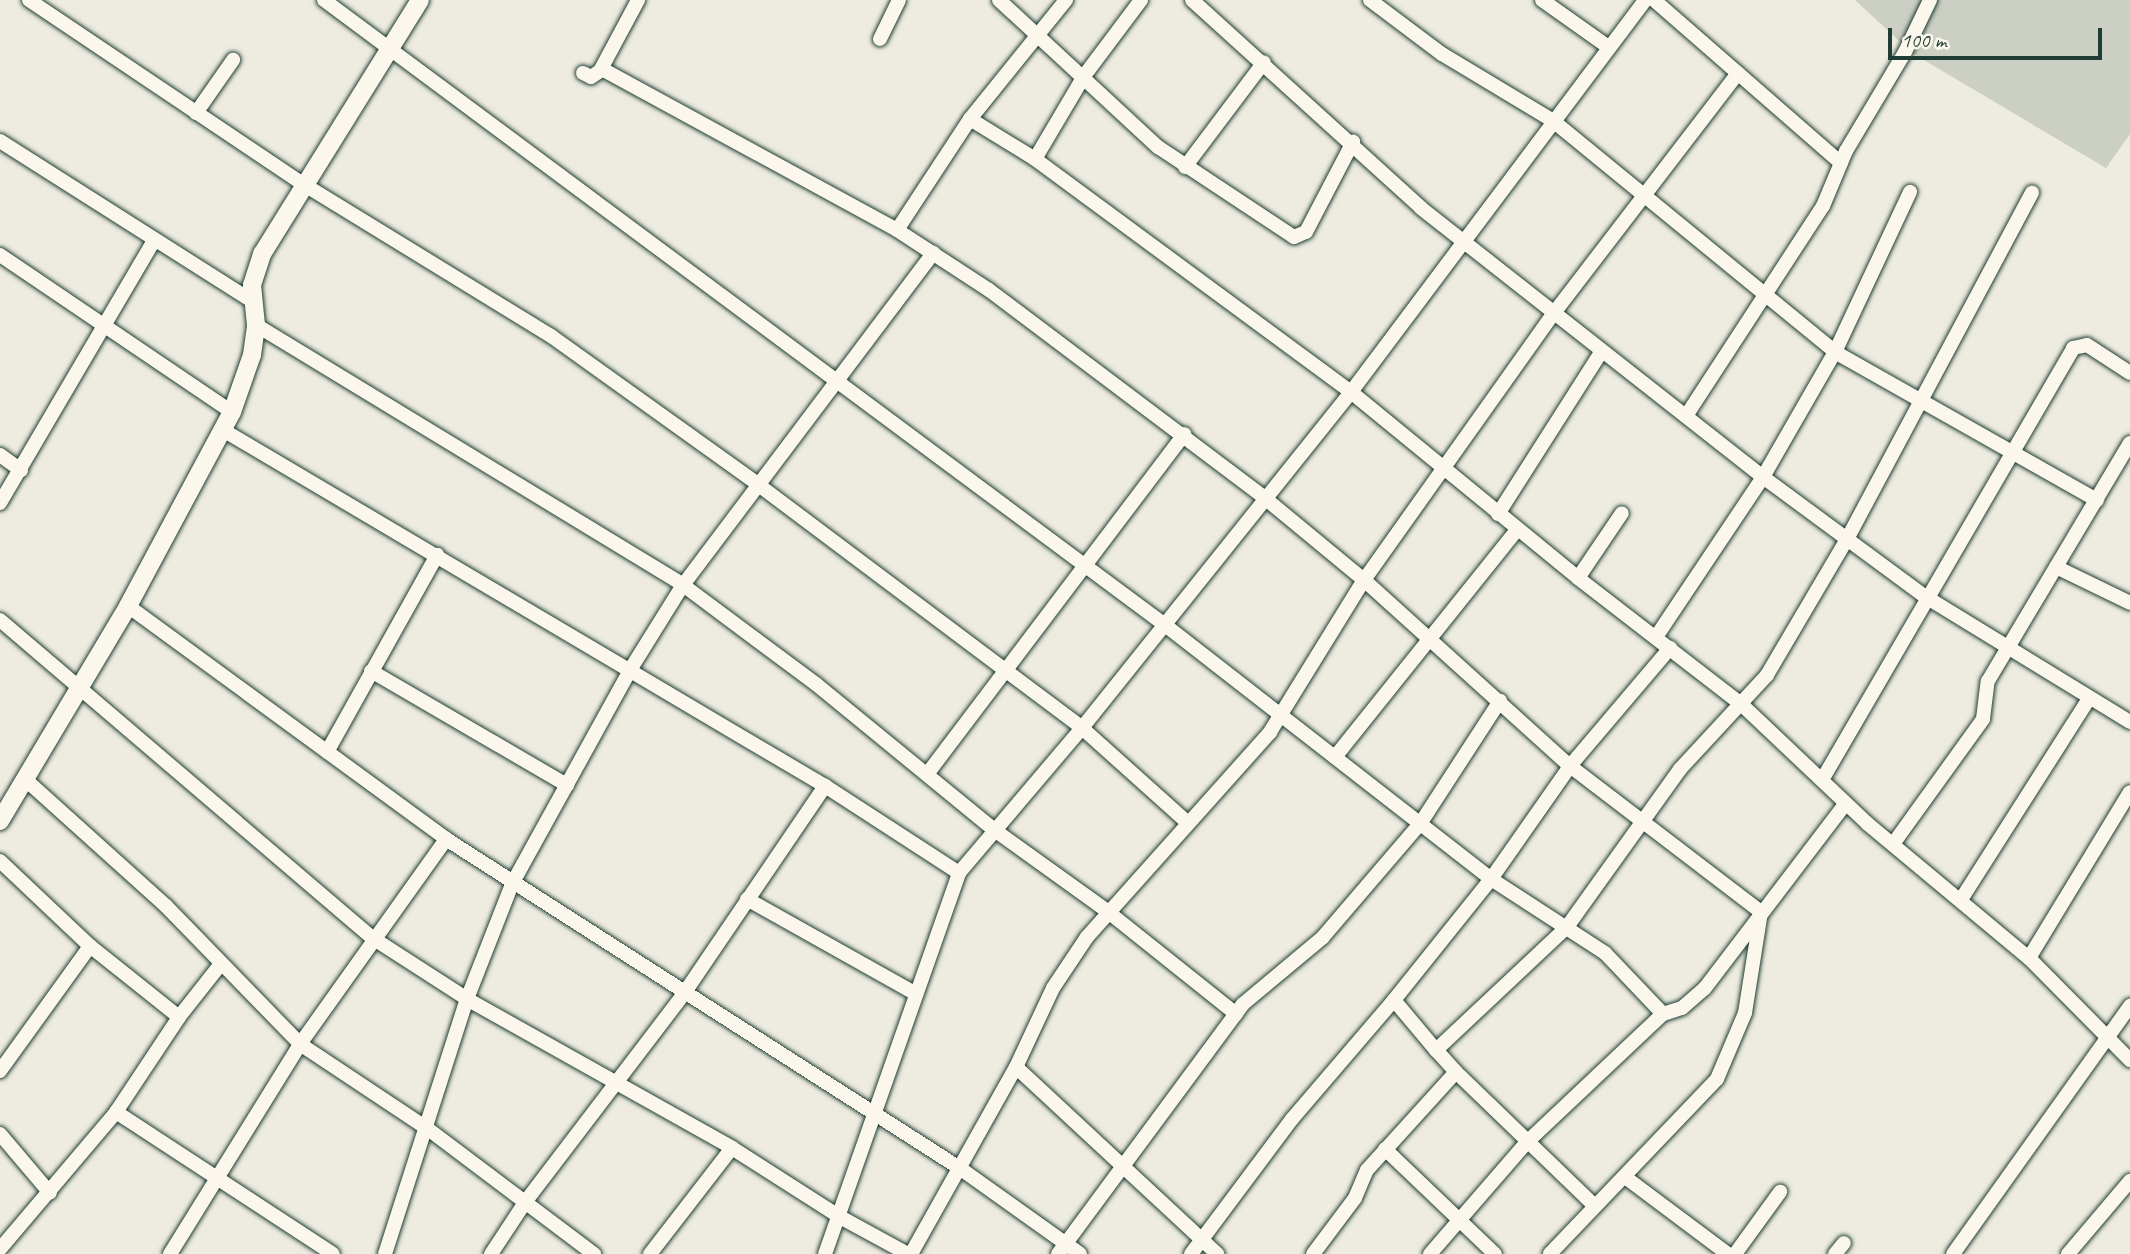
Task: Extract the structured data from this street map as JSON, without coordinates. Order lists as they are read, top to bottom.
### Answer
{
  "scale_bar": "100 m"
}
